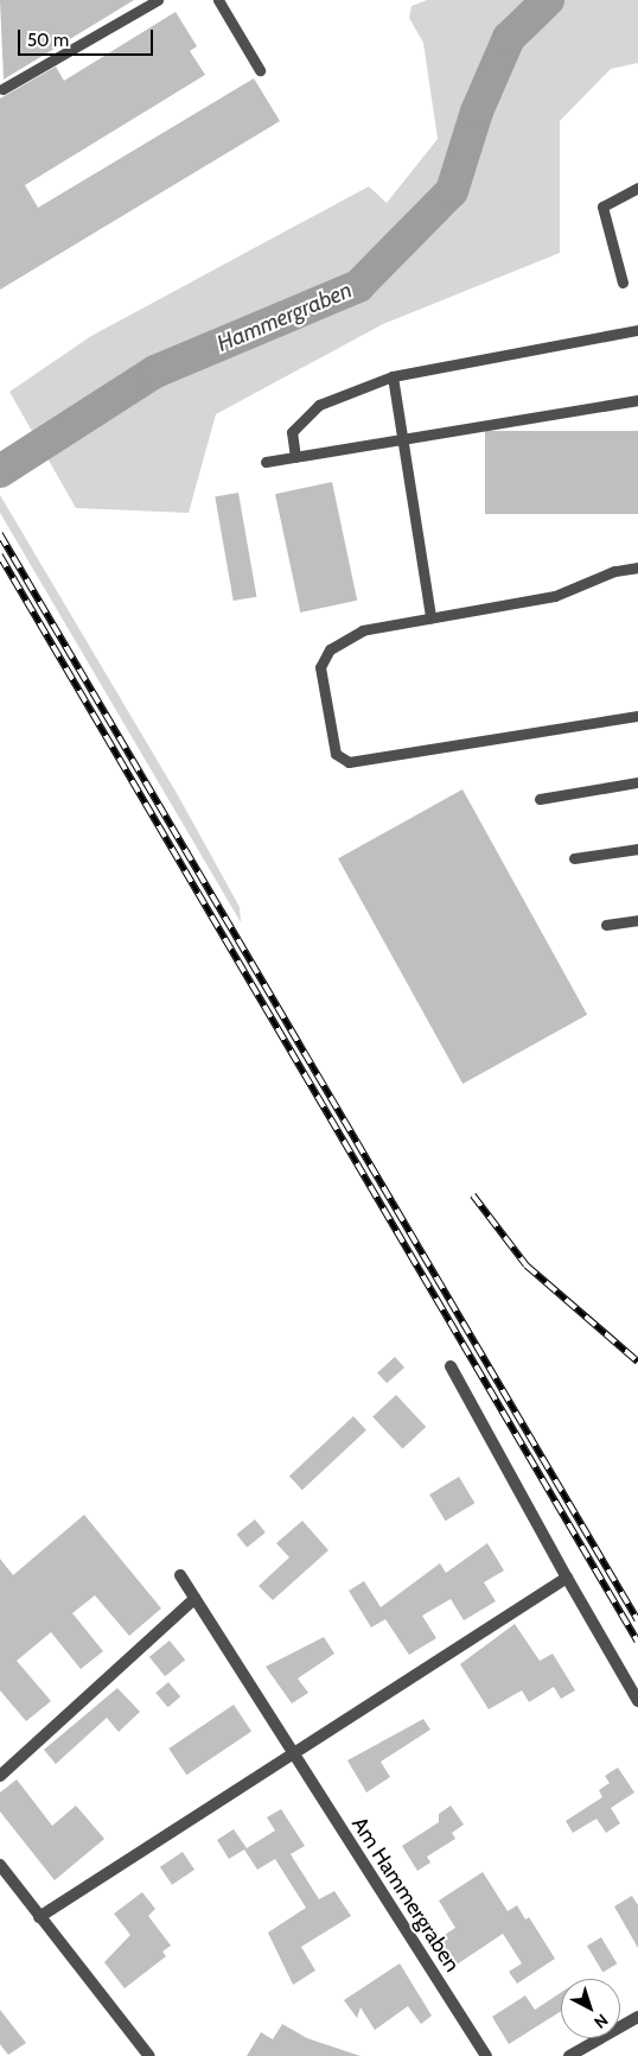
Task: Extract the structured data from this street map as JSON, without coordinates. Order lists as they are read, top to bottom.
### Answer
{
  "streets": {
    "street": ["Am Hammergraben"]
  },
  "water": ["Hammergraben"],
  "scale_bar": "50 m",
  "north": "bottom right"
}
